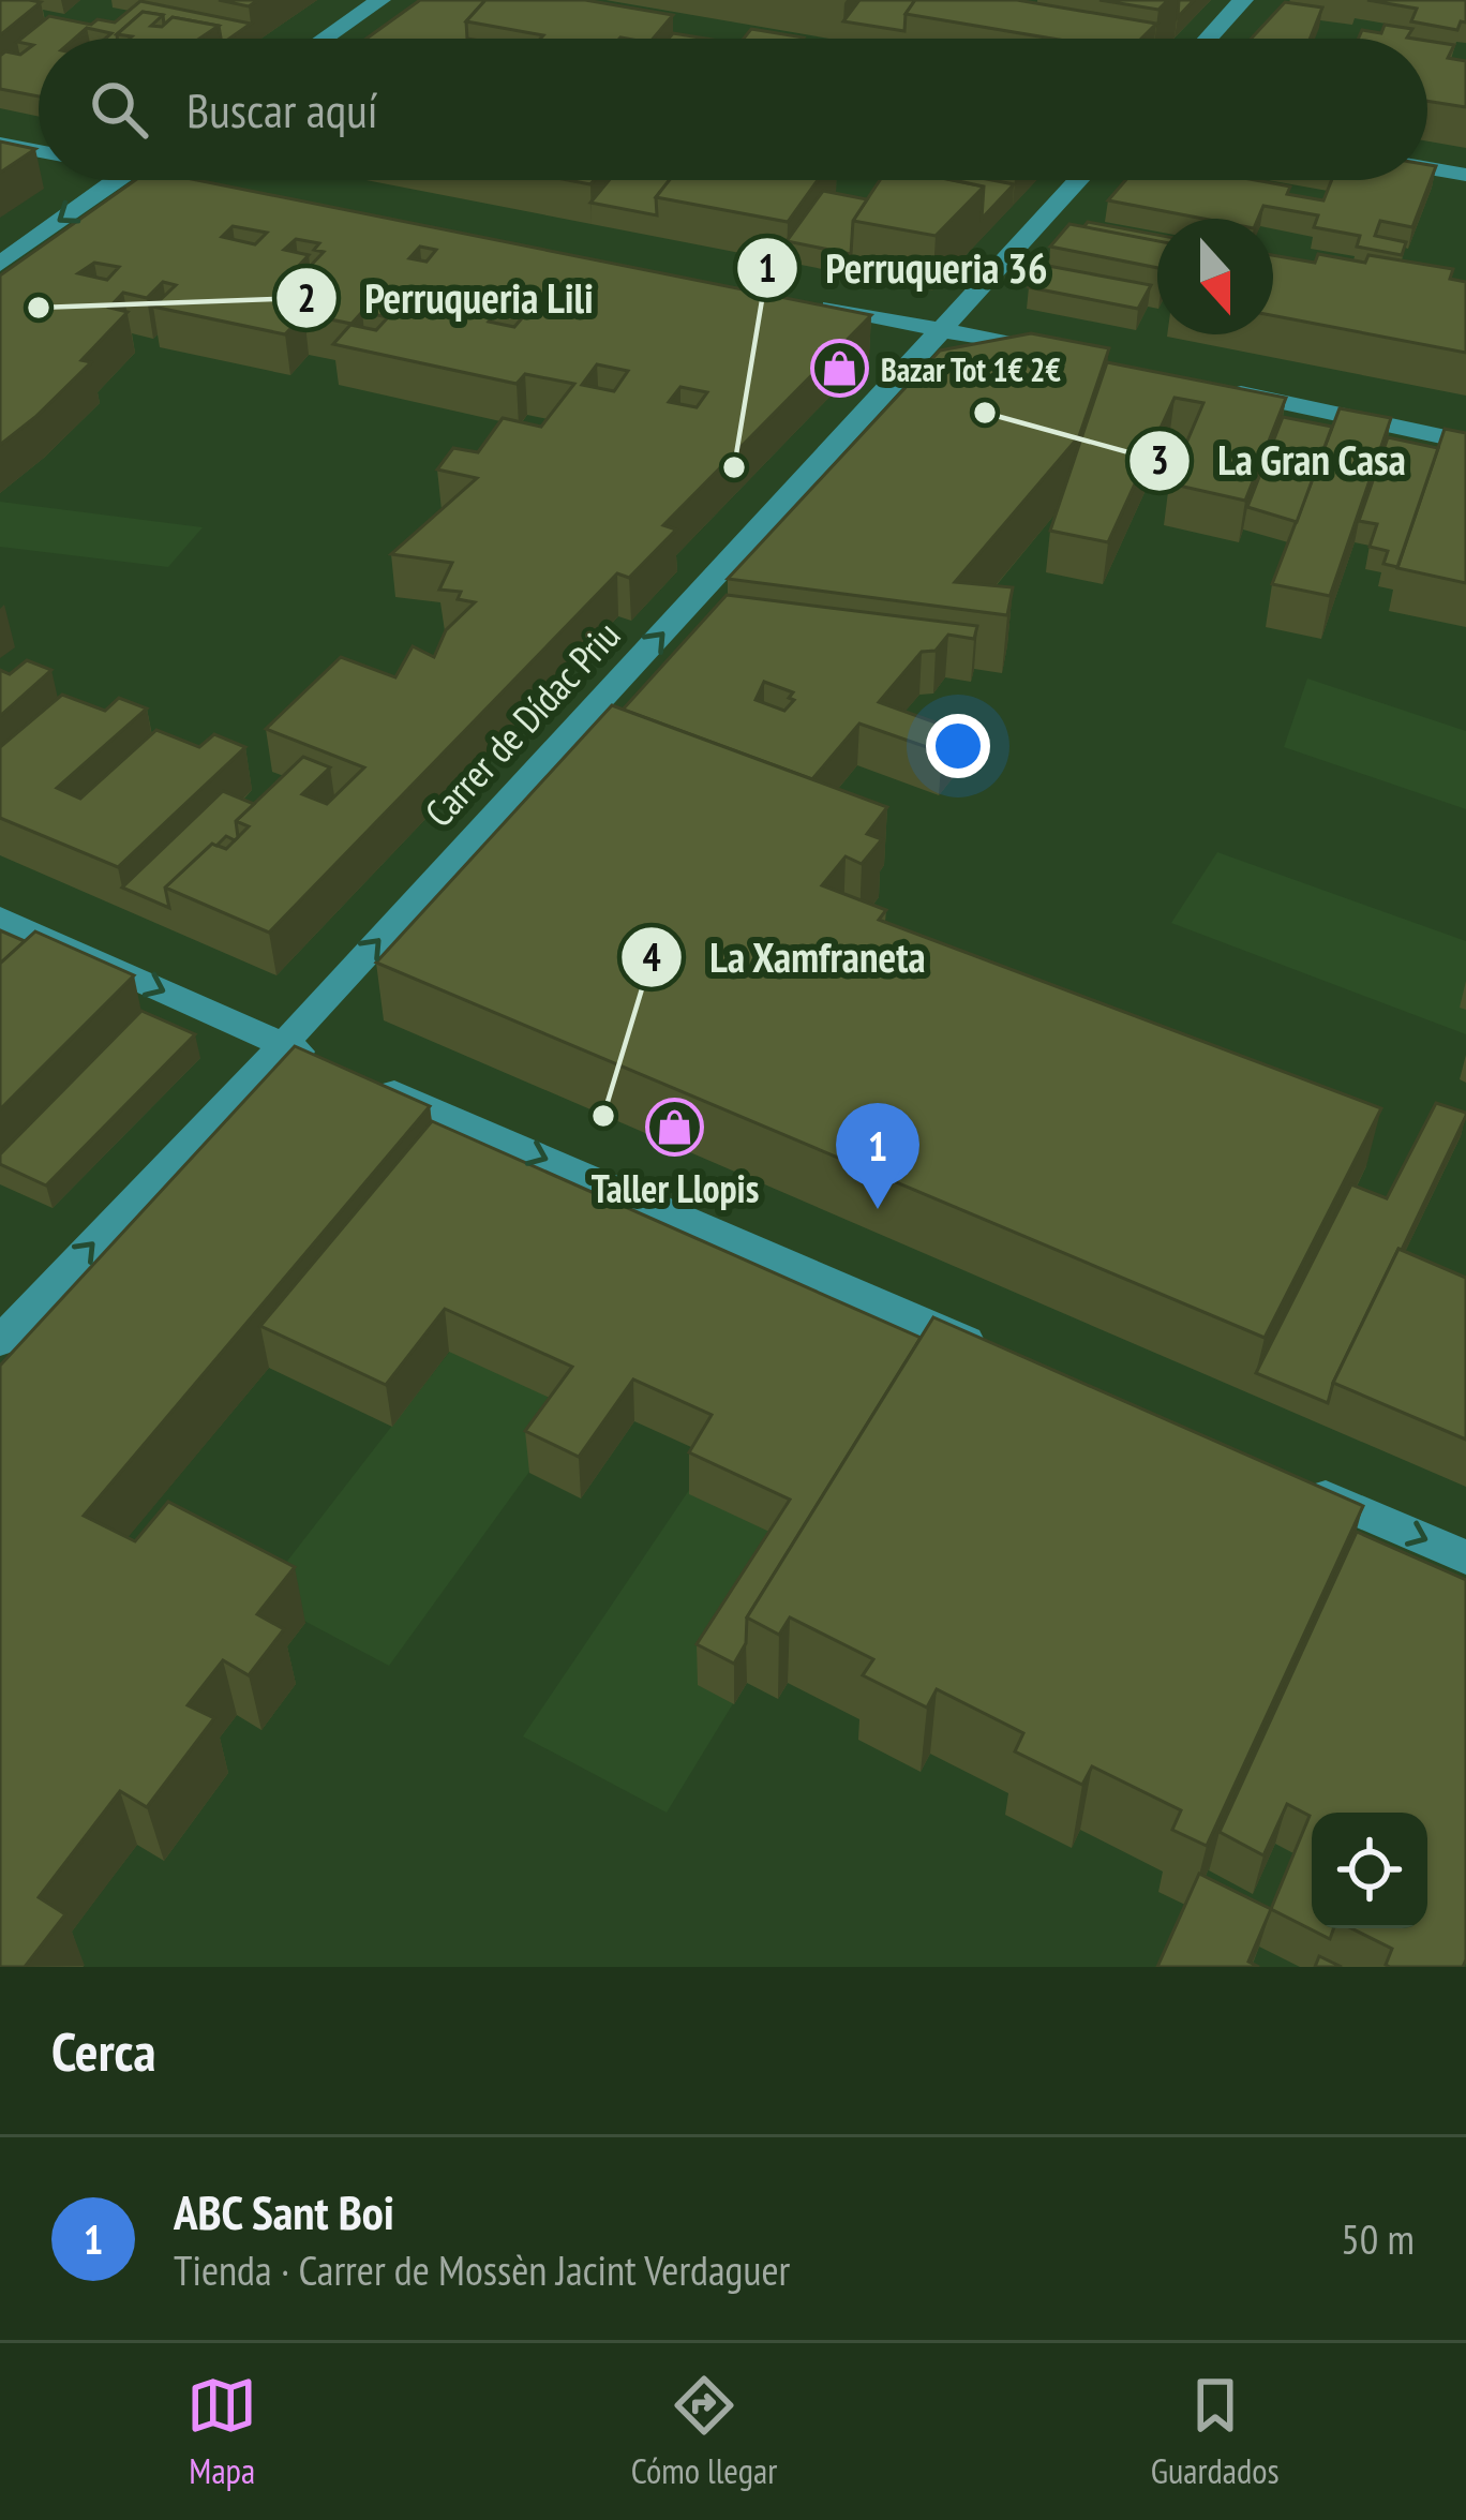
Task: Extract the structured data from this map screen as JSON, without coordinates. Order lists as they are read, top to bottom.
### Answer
{
  "streets": {
    "street": ["Carrer de Dídac Priu"]
  },
  "one_way": ["Carrer de Dídac Priu"],
  "places": {
    "other": [
      "Perruqueria Lili",
      "La Gran Casa",
      "Perruqueria 36",
      "La Xamfraneta"
    ],
    "shop": ["Bazar Tot 1€ 2€", "Taller Llopis"]
  },
  "north": "bottom",
  "page": {
    "search": "Buscar aquí",
    "pins": "1",
    "heading": "Cerca",
    "list": [
      {
        "mark": "1",
        "name": "ABC Sant Boi",
        "note": "Tienda · Carrer de Mossèn Jacint Verdaguer",
        "value": "50 m"
      }
    ],
    "nav": ["Mapa", "Cómo llegar", "Guardados"]
  }
}
